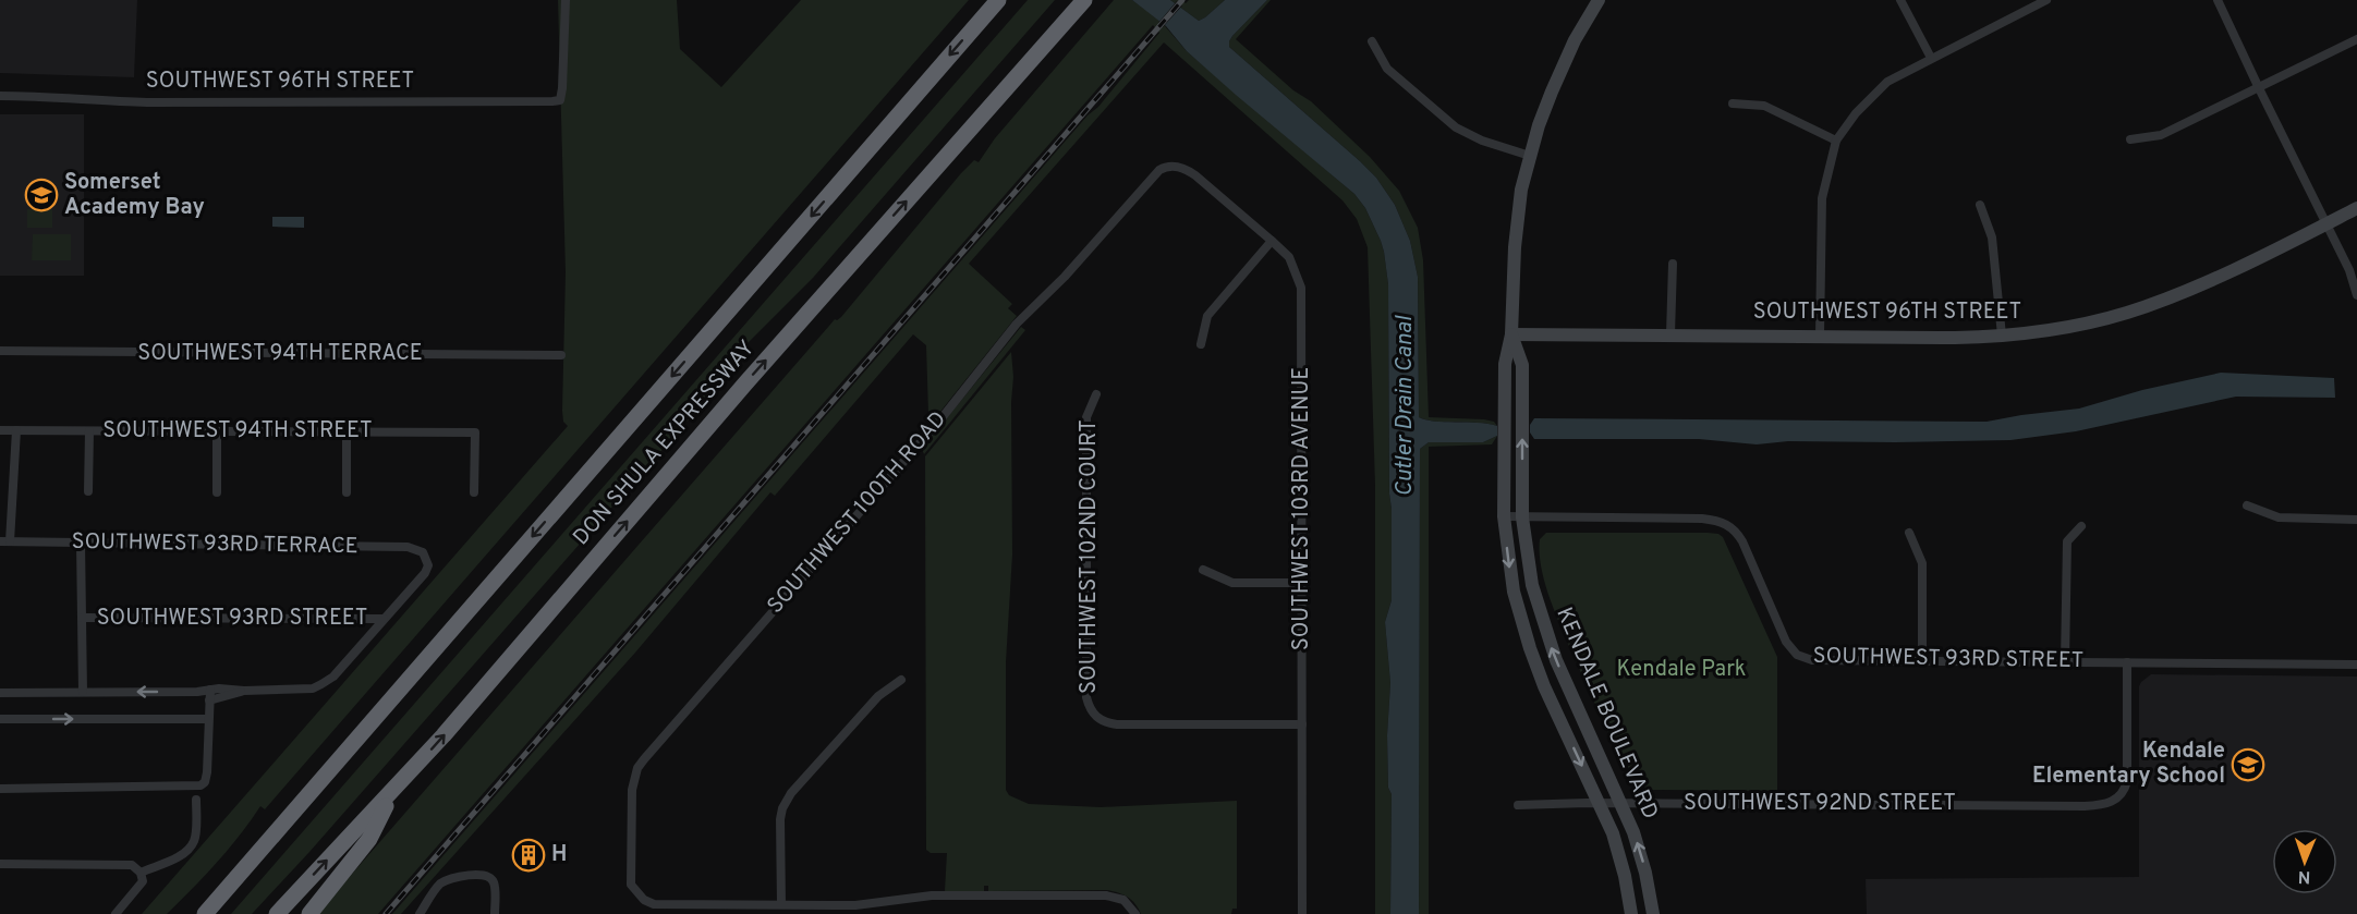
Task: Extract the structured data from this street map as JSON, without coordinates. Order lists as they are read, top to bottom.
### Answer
{
  "streets": {
    "highway": ["DON SHULA EXPRESSWAY"],
    "street": [
      "SOUTHWEST 96TH STREET",
      "SOUTHWEST 94TH TERRACE",
      "SOUTHWEST 94TH STREET",
      "SOUTHWEST 103RD AVENUE",
      "SOUTHWEST 100TH ROAD",
      "SOUTHWEST 93RD TERRACE",
      "SOUTHWEST 102ND COURT",
      "SOUTHWEST 93RD STREET",
      "KENDALE BOULEVARD",
      "SOUTHWEST 92ND STREET"
    ]
  },
  "crossings": [
    ["SOUTHWEST 96TH STREET", "KENDALE BOULEVARD"],
    ["SOUTHWEST 103RD AVENUE", "SOUTHWEST 100TH ROAD"],
    ["SOUTHWEST 103RD AVENUE", "SOUTHWEST 102ND COURT"],
    ["SOUTHWEST 93RD TERRACE", "SOUTHWEST 93RD STREET"],
    ["SOUTHWEST 93RD STREET", "KENDALE BOULEVARD"],
    ["SOUTHWEST 93RD STREET", "SOUTHWEST 92ND STREET"],
    ["KENDALE BOULEVARD", "SOUTHWEST 92ND STREET"]
  ],
  "water": ["Cutler Drain Canal"],
  "parks": ["Kendale Park"],
  "places": {
    "school or university": ["Somerset Academy Bay", "Kendale Elementary School"],
    "building": ["H"]
  },
  "north": "bottom"
}
